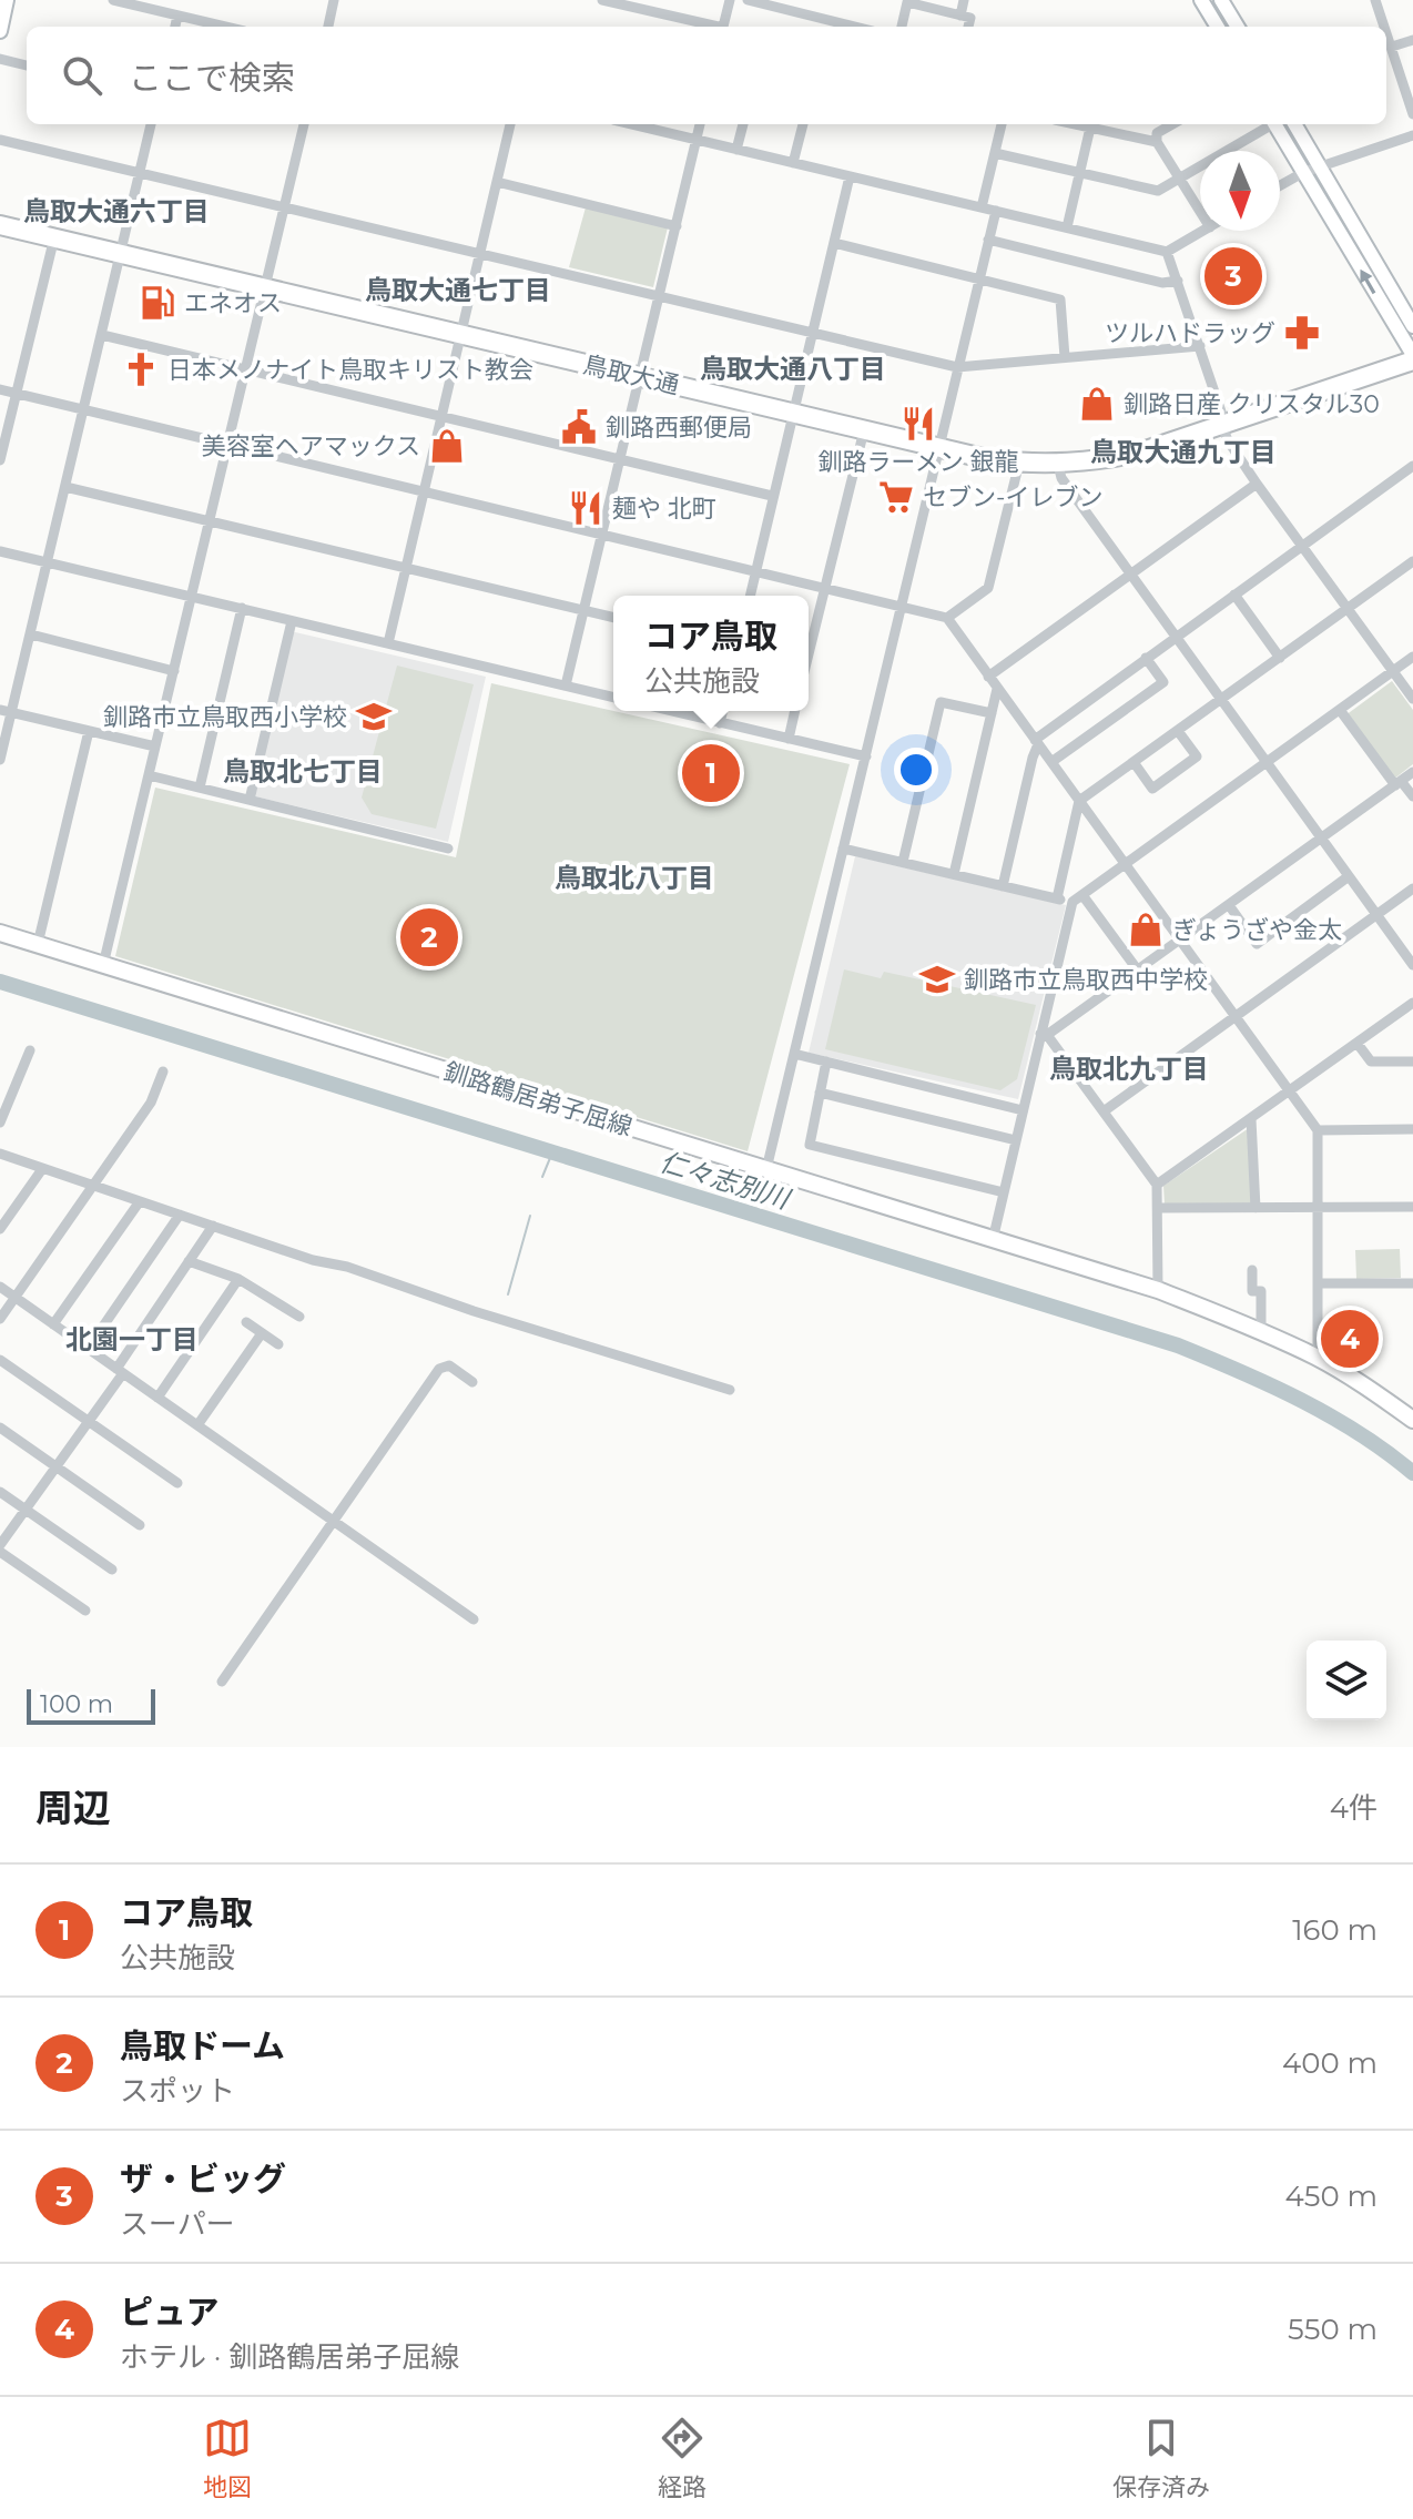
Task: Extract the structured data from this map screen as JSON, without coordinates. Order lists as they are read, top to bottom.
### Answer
{
  "streets": {
    "highway": ["鳥取大通"],
    "main road": ["釧路鶴居弟子屈線"]
  },
  "districts": [
    "鳥取大通六丁目",
    "鳥取大通七丁目",
    "鳥取大通八丁目",
    "鳥取大通九丁目",
    "鳥取北七丁目",
    "鳥取北八丁目",
    "鳥取北九丁目",
    "北園一丁目"
  ],
  "water": ["仁々志別川"],
  "places": {
    "fuel station": ["エネオス"],
    "pharmacy": ["ツルハドラッグ"],
    "church": ["日本メノナイト鳥取キリスト教会"],
    "shop": ["釧路日産 クリスタル30", "美容室ヘアマックス", "ぎょうざや金太"],
    "restaurant": ["釧路ラーメン 銀龍", "麺や 北町"],
    "public building": ["釧路西郵便局"],
    "supermarket": ["セブン-イレブン"],
    "school or university": ["釧路市立鳥取西小学校", "釧路市立鳥取西中学校"]
  },
  "scale_bar": "100 m",
  "north": "bottom",
  "page": {
    "search": "ここで検索",
    "pins": [
      "3",
      "1",
      "2",
      "4"
    ],
    "popup": ["コア鳥取", "公共施設"],
    "scale": "100 m",
    "heading": ["周辺", "4件"],
    "list": [
      {
        "mark": "1",
        "name": "コア鳥取",
        "note": "公共施設",
        "value": "160 m"
      },
      {
        "mark": "2",
        "name": "鳥取ドーム",
        "note": "スポット",
        "value": "400 m"
      },
      {
        "mark": "3",
        "name": "ザ・ビッグ",
        "note": "スーパー",
        "value": "450 m"
      },
      {
        "mark": "4",
        "name": "ピュア",
        "note": "ホテル · 釧路鶴居弟子屈線",
        "value": "550 m"
      }
    ],
    "nav": ["地図", "経路", "保存済み"]
  }
}
